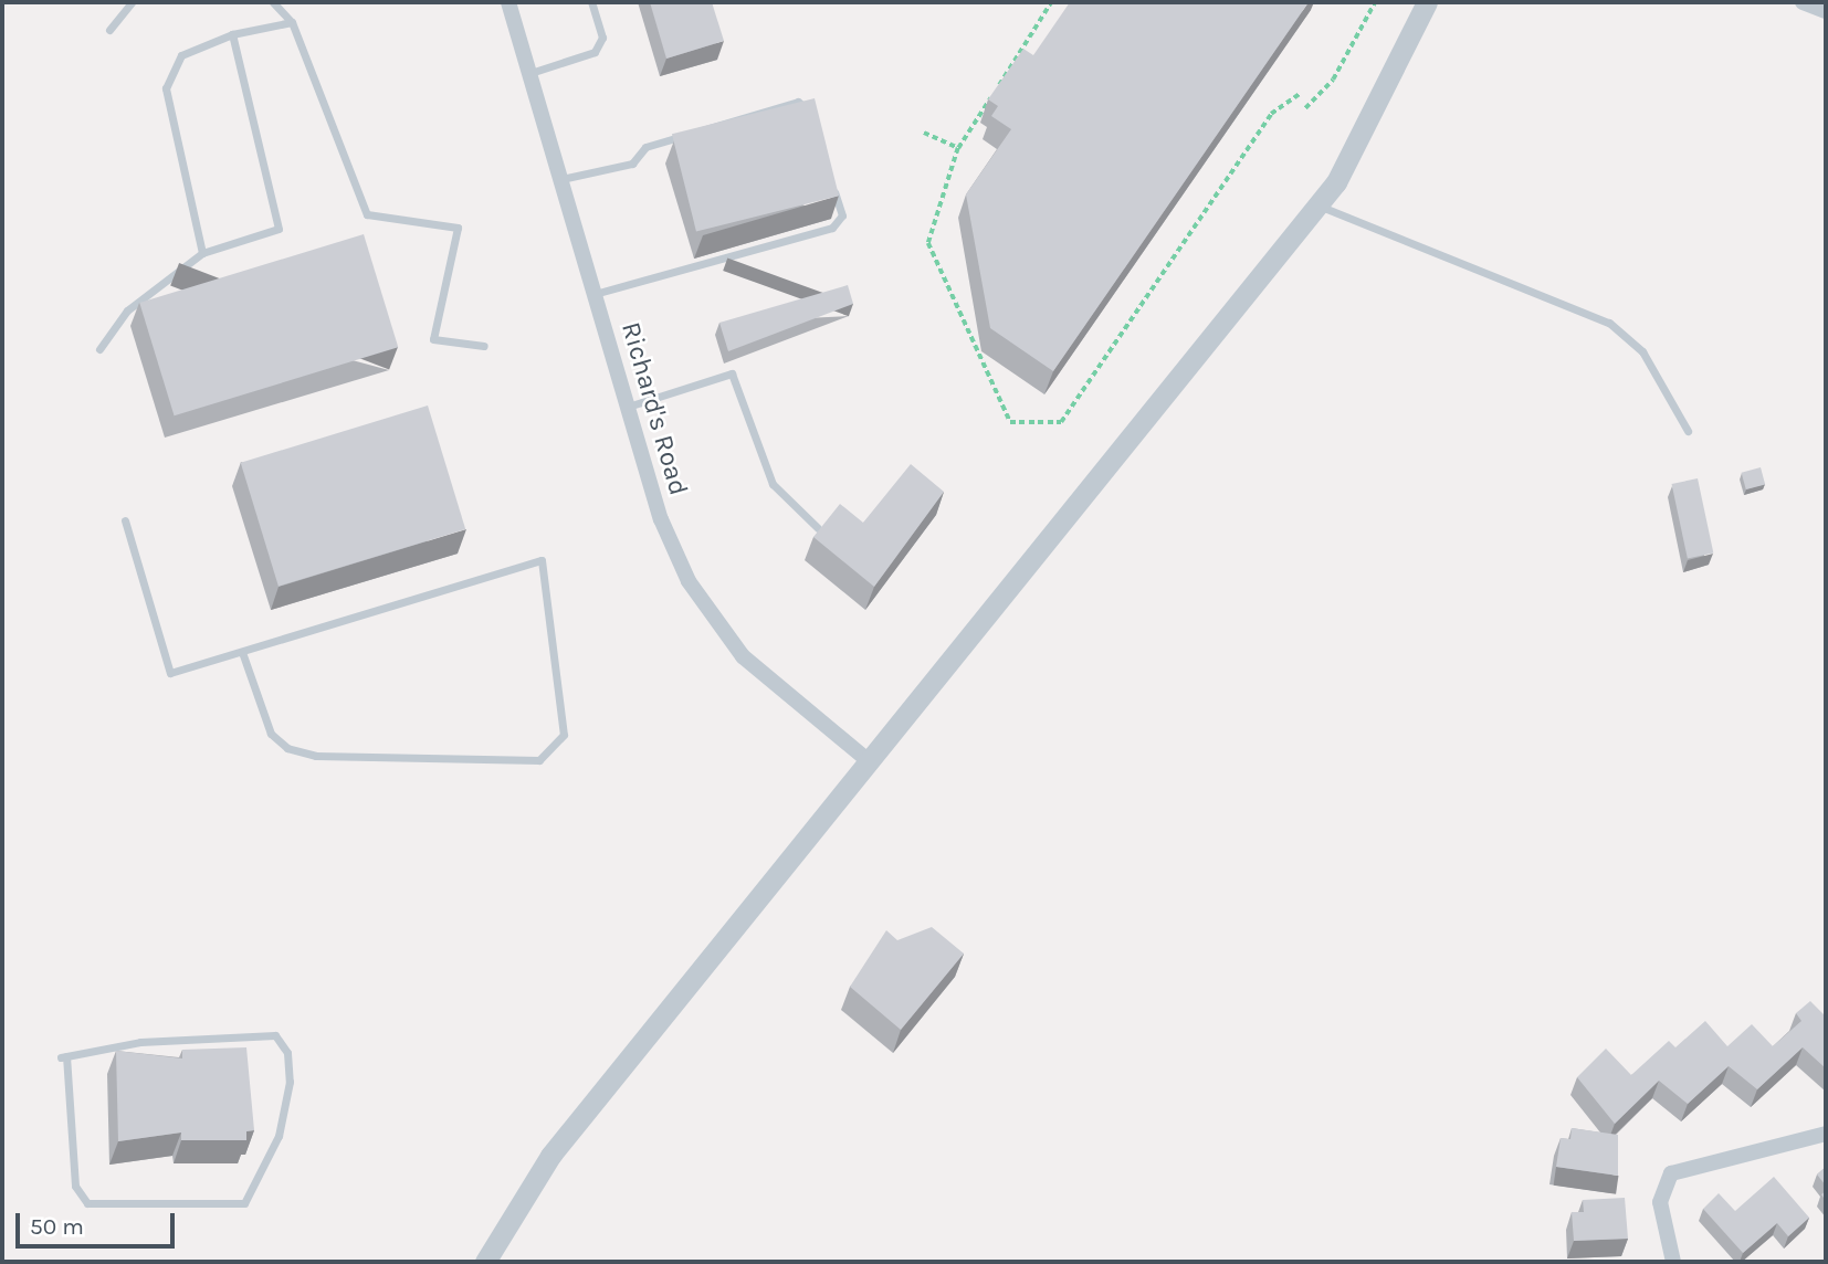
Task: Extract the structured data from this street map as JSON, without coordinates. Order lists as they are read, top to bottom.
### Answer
{
  "streets": {
    "street": ["Richard's Road"]
  },
  "scale_bar": "50 m"
}
